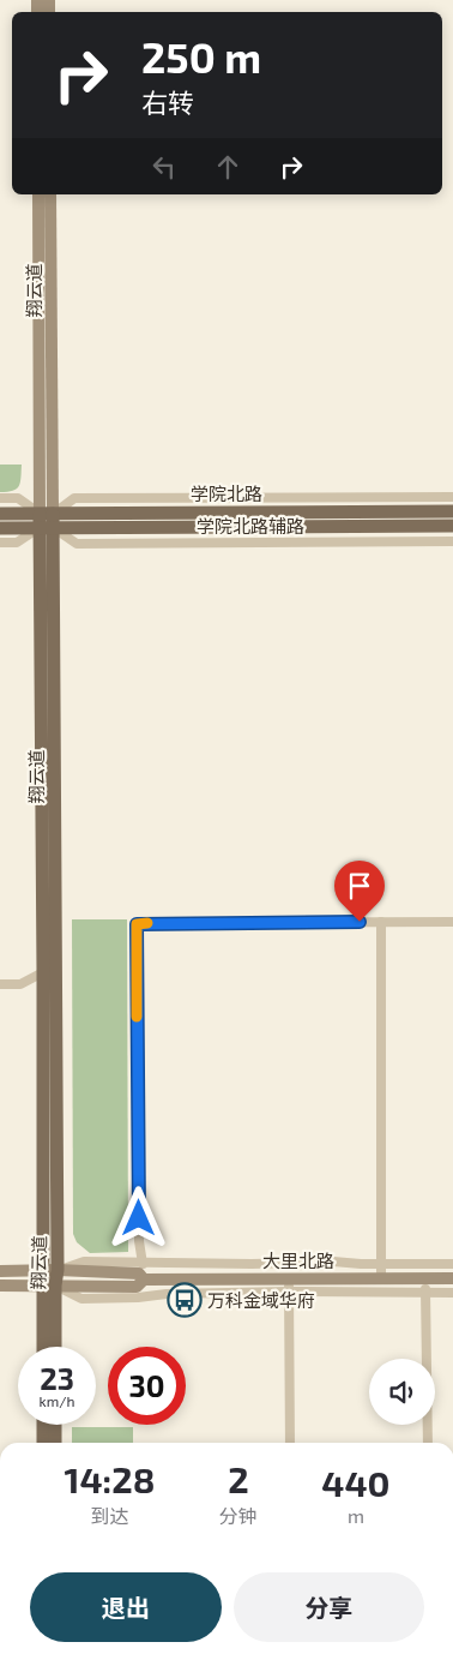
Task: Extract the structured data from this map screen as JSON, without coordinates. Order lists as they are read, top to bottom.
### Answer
{
  "streets": {
    "main road": ["翔云道", "学院北路", "大里北路"],
    "street": ["学院北路辅路"]
  },
  "crossings": [
    ["翔云道", "学院北路"],
    ["翔云道", "学院北路辅路"],
    ["翔云道", "大里北路"],
    ["学院北路", "学院北路辅路"]
  ],
  "places": {
    "bus stop": ["万科金域华府"]
  },
  "page": {
    "turn": ["250 m", "右转"],
    "speed": "23 km/h",
    "limit": "30",
    "eta": [
      "14:28",
      "到达",
      "2",
      "分钟",
      "440",
      "m"
    ],
    "buttons": ["退出", "分享"]
  }
}
